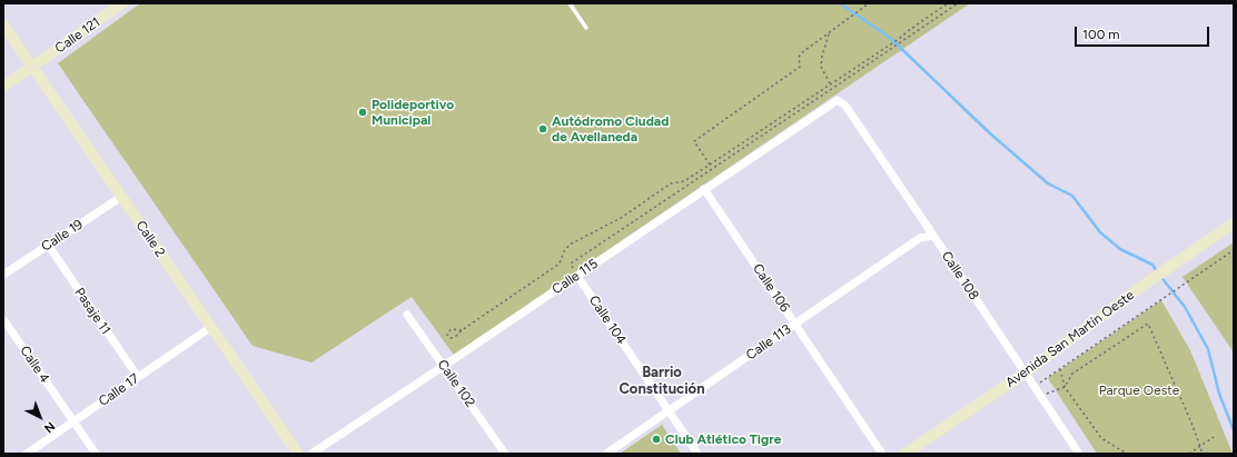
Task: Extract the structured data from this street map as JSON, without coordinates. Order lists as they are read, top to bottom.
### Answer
{
  "streets": {
    "street": [
      "Calle 121",
      "Calle 19",
      "Calle 2",
      "Calle 108",
      "Calle 115",
      "Calle 106",
      "Pasaje 11",
      "Calle 104",
      "Avenida San Martín Oeste",
      "Calle 113",
      "Calle 4",
      "Calle 102",
      "Calle 17"
    ]
  },
  "crossings": [
    ["Calle 121", "Calle 2"],
    ["Calle 19", "Calle 2"],
    ["Calle 19", "Pasaje 11"],
    ["Calle 2", "Calle 17"],
    ["Calle 108", "Calle 115"],
    ["Calle 108", "Avenida San Martín Oeste"],
    ["Calle 108", "Calle 113"],
    ["Calle 115", "Calle 106"],
    ["Calle 115", "Calle 104"],
    ["Calle 115", "Calle 102"],
    ["Calle 106", "Calle 113"],
    ["Pasaje 11", "Calle 17"],
    ["Calle 104", "Calle 113"],
    ["Calle 4", "Calle 17"]
  ],
  "districts": ["Barrio Constitución"],
  "parks": ["Parque Oeste"],
  "places": ["Polideportivo Municipal", "Autódromo Ciudad de Avellaneda", "Club Atlético Tigre"],
  "scale_bar": "100 m",
  "north": "bottom right"
}
